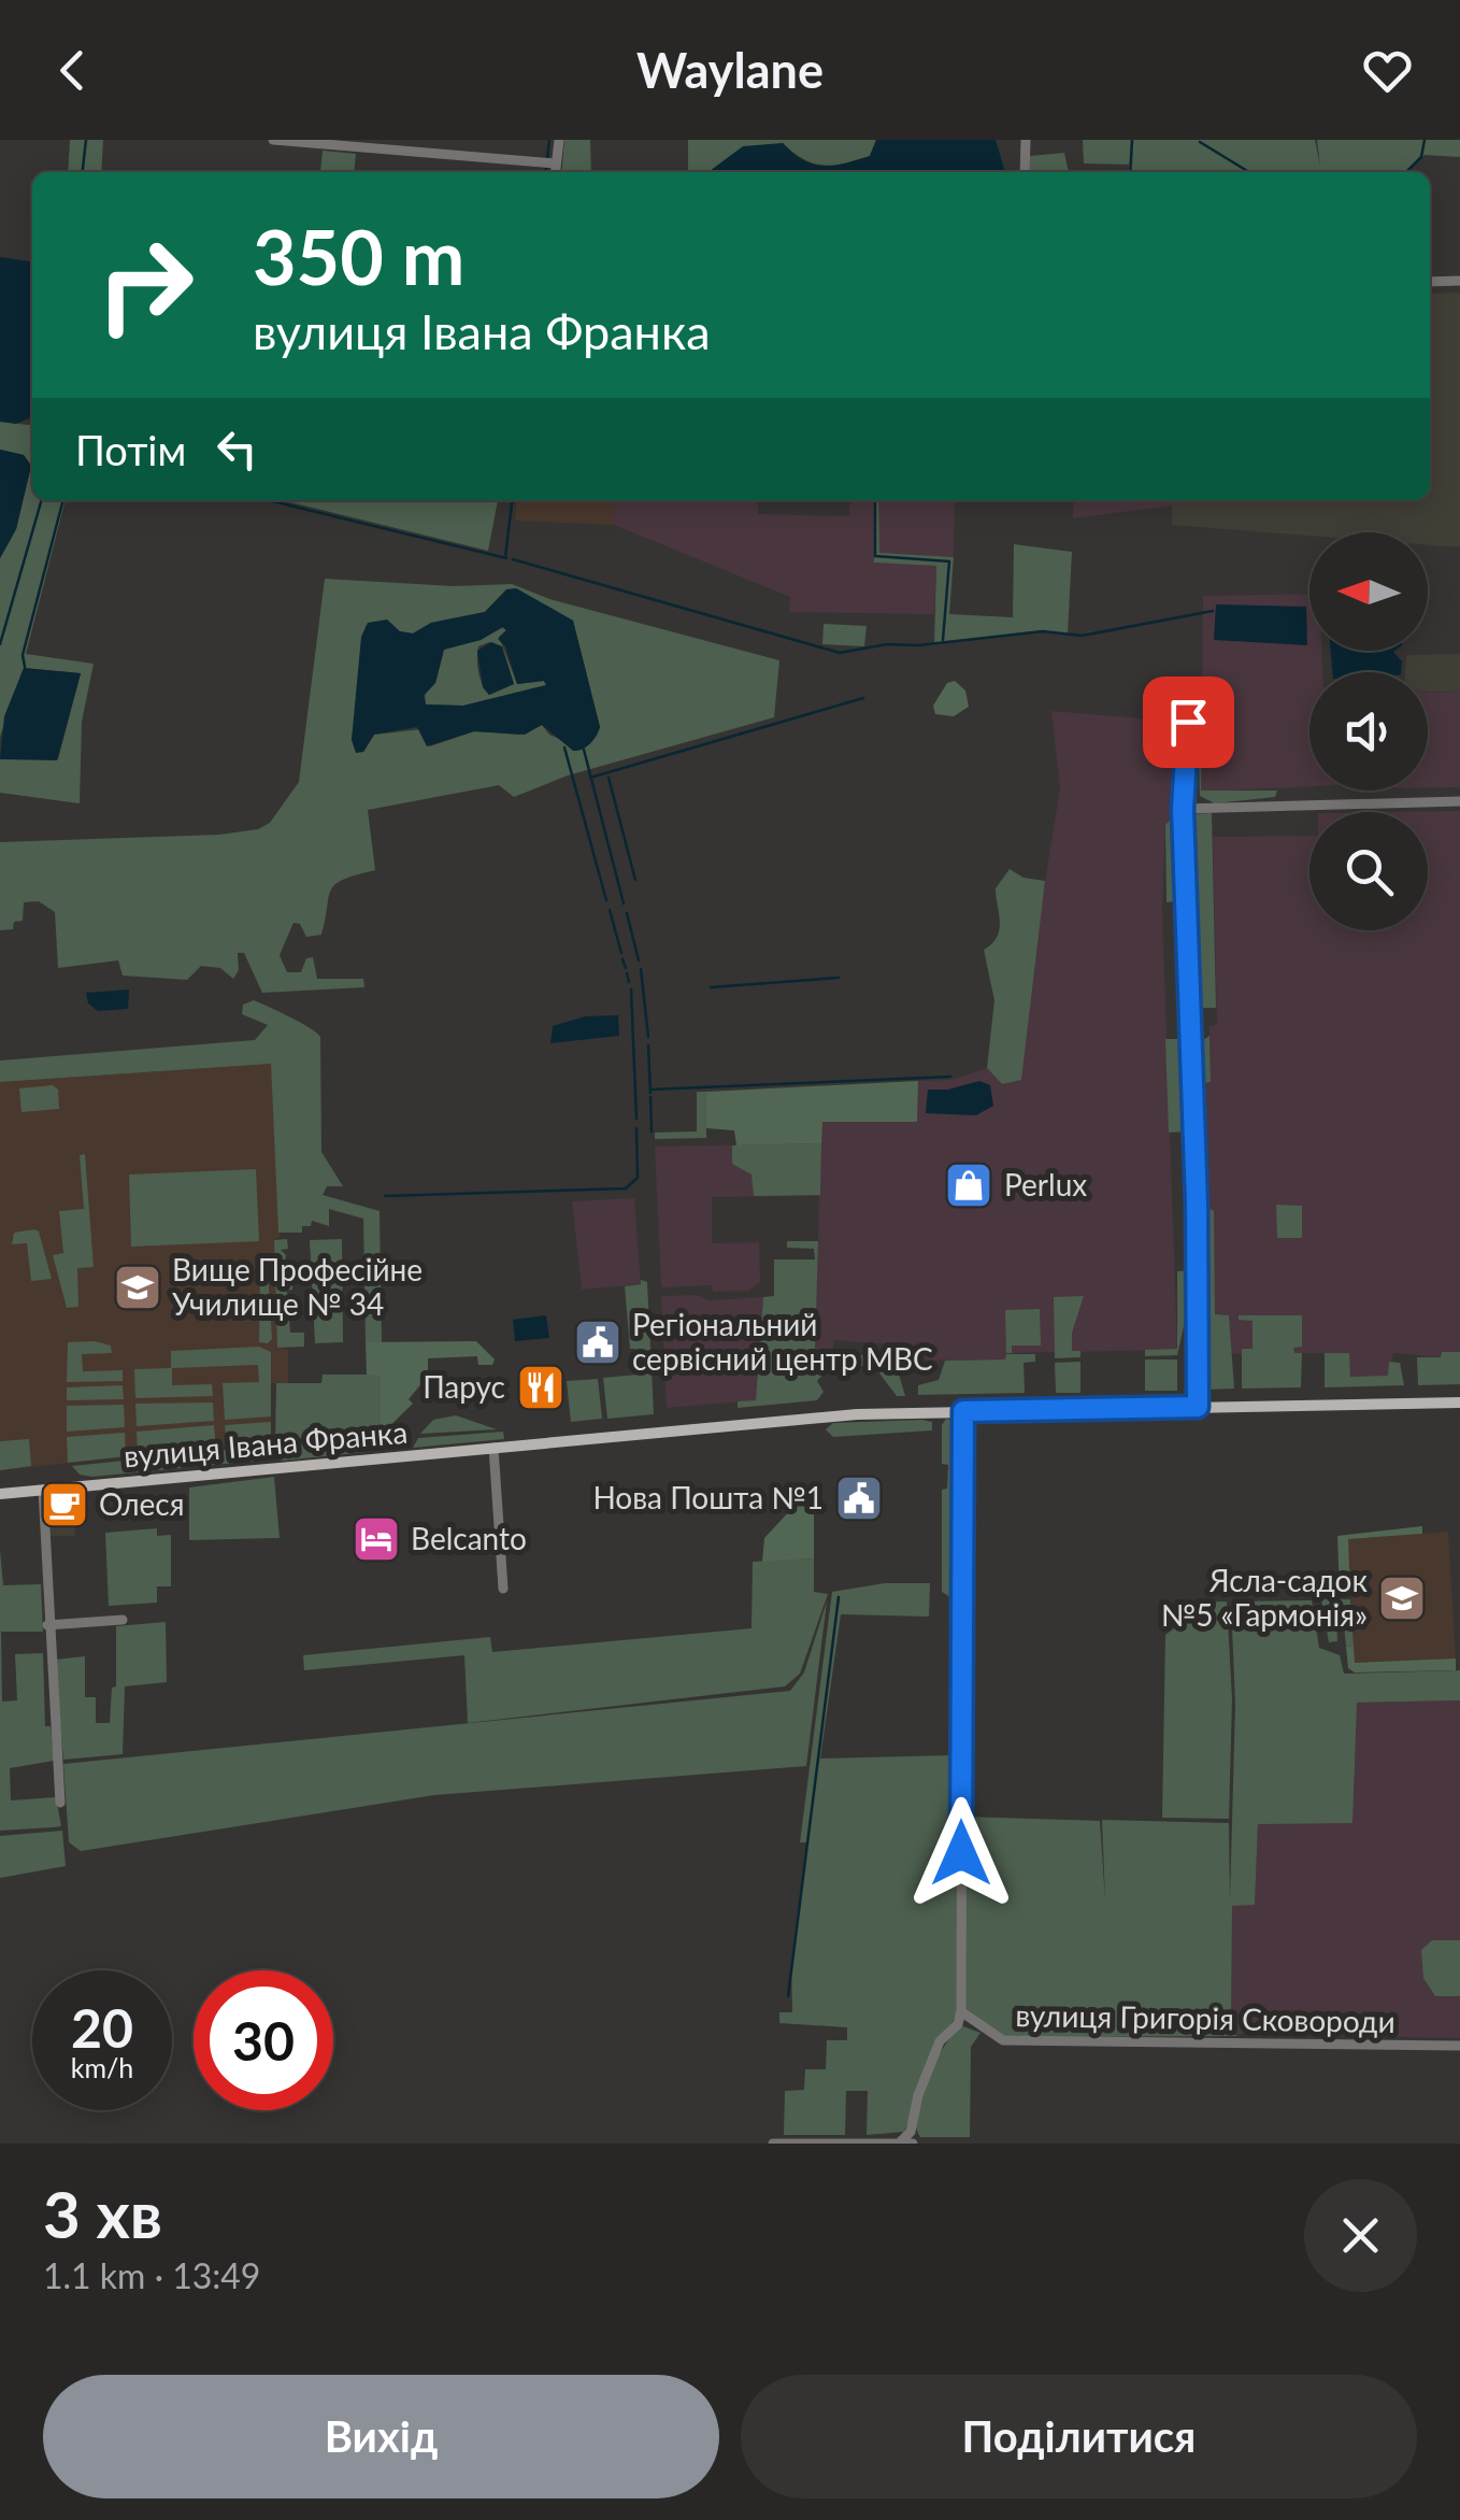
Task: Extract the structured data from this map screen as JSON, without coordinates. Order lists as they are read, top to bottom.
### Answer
{
  "streets": {
    "main road": ["вулиця Івана Франка"],
    "street": ["вулиця Григорія Сковороди"]
  },
  "places": {
    "shop": ["Perlux"],
    "school or university": ["Вище Професійне Училище № 34", "Ясла-садок №5 «Гармонія»"],
    "public building": ["Регіональний сервісний центр МВС", "Нова Пошта №1"],
    "restaurant": ["Парус"],
    "cafe": ["Олеся"],
    "hotel": ["Belcanto"]
  },
  "north": "left",
  "page": {
    "header": "Waylane",
    "turn": ["350 m", "вулиця Івана Франка"],
    "then": "Потім",
    "speed": "20 km/h",
    "limit": "30",
    "heading": ["3 хв", "1.1 km · 13:49"],
    "buttons": ["Вихід", "Поділитися"]
  }
}
